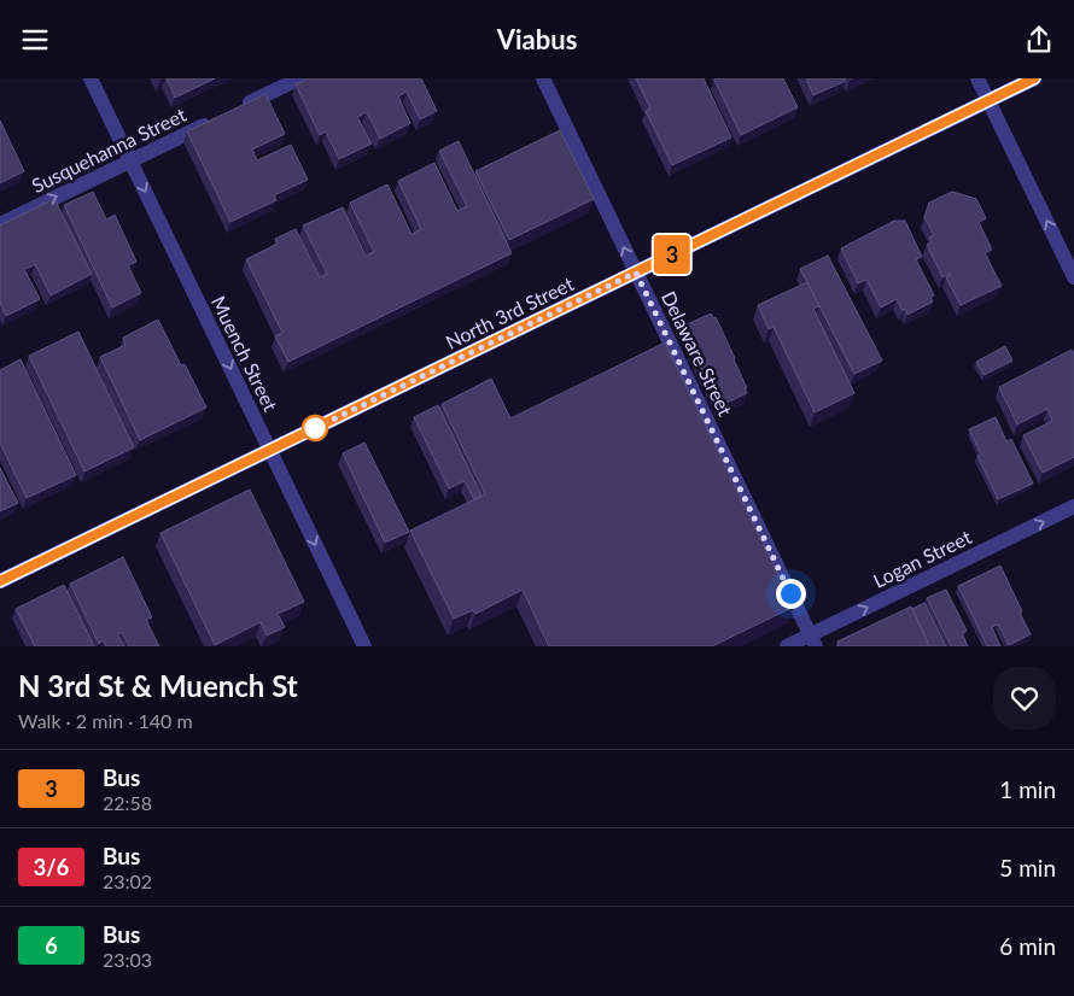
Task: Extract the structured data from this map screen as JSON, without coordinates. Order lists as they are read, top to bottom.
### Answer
{
  "streets": {
    "main road": ["North 3rd Street"],
    "street": [
      "Susquehanna Street",
      "Muench Street",
      "Delaware Street",
      "Logan Street"
    ]
  },
  "crossings": [
    ["Susquehanna Street", "Muench Street"],
    ["North 3rd Street", "Muench Street"],
    ["North 3rd Street", "Delaware Street"],
    ["Delaware Street", "Logan Street"]
  ],
  "one_way": ["Susquehanna Street", "Muench Street", "Logan Street"],
  "lines": ["bus line 3"],
  "page": {
    "header": "Viabus",
    "on_map": "3",
    "heading": ["N 3rd St & Muench St", "Walk · 2 min · 140 m"],
    "list": [
      {
        "mark": "3",
        "name": "Bus",
        "note": "22:58",
        "value": "1 min"
      },
      {
        "mark": "3/6",
        "name": "Bus",
        "note": "23:02",
        "value": "5 min"
      },
      {
        "mark": "6",
        "name": "Bus",
        "note": "23:03",
        "value": "6 min"
      }
    ]
  }
}
